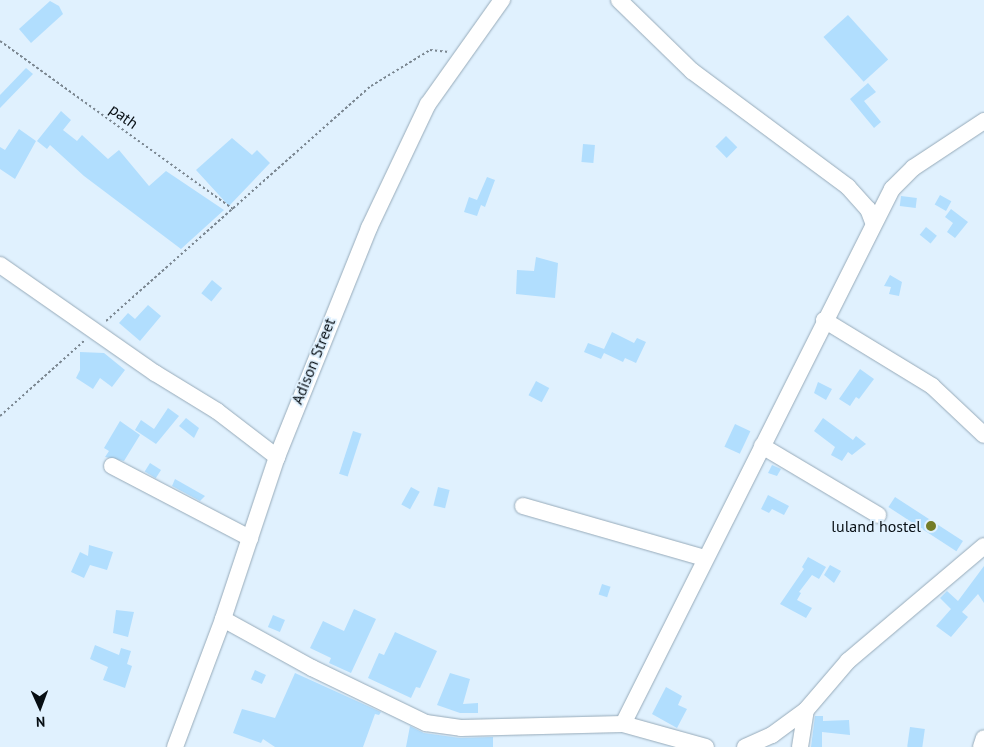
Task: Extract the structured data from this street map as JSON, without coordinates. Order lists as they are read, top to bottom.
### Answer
{
  "streets": {
    "street": ["Adison Street"],
    "path": ["path"]
  },
  "places": ["luland hostel"],
  "north": "bottom"
}
